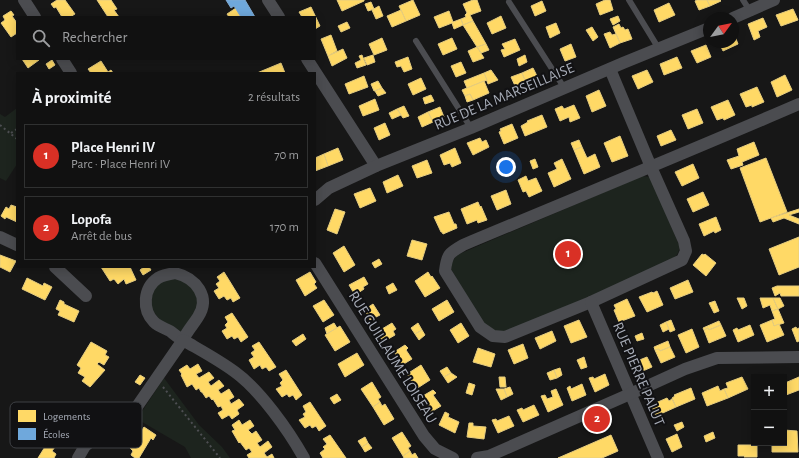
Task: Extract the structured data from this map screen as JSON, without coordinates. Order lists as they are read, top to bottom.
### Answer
{
  "streets": {
    "street": ["RUE DE LA MARSEILLAISE", "RUE GUILLAUME LOISEAU", "RUE PIERRE PALUT"]
  },
  "legend": ["Logements", "Écoles"],
  "north": "top right",
  "page": {
    "search": "Rechercher",
    "heading": ["À proximité", "2 résultats"],
    "list": [
      {
        "mark": "1",
        "name": "Place Henri IV",
        "note": "Parc · Place Henri IV",
        "value": "70 m"
      },
      {
        "mark": "2",
        "name": "Lopofa",
        "note": "Arrêt de bus",
        "value": "170 m"
      }
    ],
    "pins": ["1", "2"],
    "map_buttons": ["+", "−"]
  }
}
